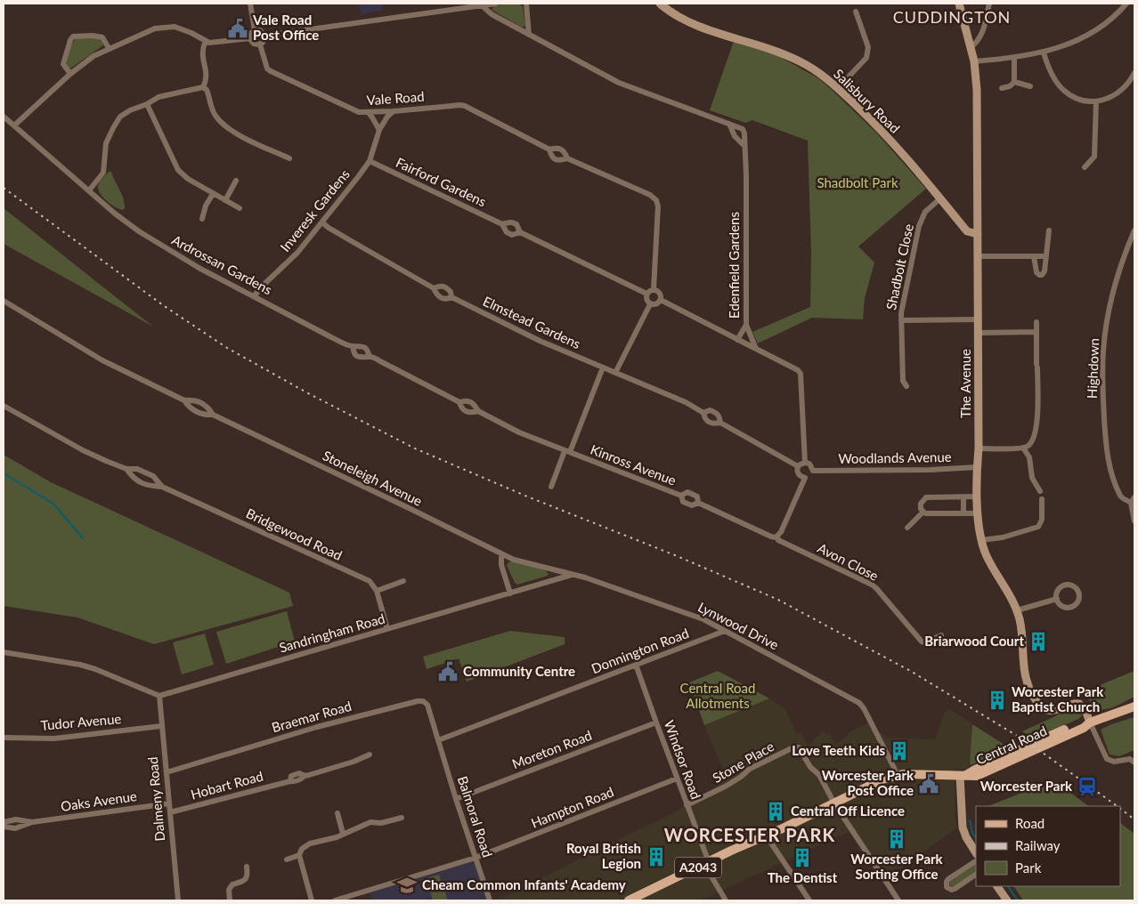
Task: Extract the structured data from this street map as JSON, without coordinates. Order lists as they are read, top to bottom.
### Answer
{
  "streets": {
    "main road": ["Central Road", "A2043"],
    "street": [
      "Vale Road",
      "Salisbury Road",
      "Fairford Gardens",
      "Inveresk Gardens",
      "Ardrossan Gardens",
      "Edenfield Gardens",
      "Shadbolt Close",
      "Elmstead Gardens",
      "Highdown",
      "The Avenue",
      "Woodlands Avenue",
      "Kinross Avenue",
      "Stoneleigh Avenue",
      "Bridgewood Road",
      "Avon Close",
      "Lynwood Drive",
      "Sandringham Road",
      "Donnington Road",
      "Braemar Road",
      "Tudor Avenue",
      "Moreton Road",
      "Windsor Road",
      "Stone Place",
      "Hobart Road",
      "Dalmeny Road",
      "Oaks Avenue",
      "Hampton Road",
      "Balmoral Road"
    ]
  },
  "crossings": [
    ["Vale Road", "Fairford Gardens"],
    ["Vale Road", "Inveresk Gardens"],
    ["Salisbury Road", "Shadbolt Close"],
    ["Salisbury Road", "The Avenue"],
    ["Fairford Gardens", "Inveresk Gardens"],
    ["Inveresk Gardens", "Ardrossan Gardens"],
    ["Inveresk Gardens", "Elmstead Gardens"],
    ["Ardrossan Gardens", "Kinross Avenue"],
    ["The Avenue", "Woodlands Avenue"],
    ["The Avenue", "Central Road"],
    ["Kinross Avenue", "Avon Close"],
    ["Stoneleigh Avenue", "Lynwood Drive"],
    ["Lynwood Drive", "Sandringham Road"],
    ["Lynwood Drive", "Donnington Road"],
    ["Lynwood Drive", "Central Road"],
    ["Sandringham Road", "Dalmeny Road"],
    ["Donnington Road", "Braemar Road"],
    ["Donnington Road", "Windsor Road"],
    ["Donnington Road", "Balmoral Road"],
    ["Braemar Road", "Dalmeny Road"],
    ["Braemar Road", "Balmoral Road"],
    ["Tudor Avenue", "Dalmeny Road"],
    ["Central Road", "Windsor Road"],
    ["Central Road", "Stone Place"],
    ["Moreton Road", "Windsor Road"],
    ["Moreton Road", "Balmoral Road"],
    ["Windsor Road", "Stone Place"],
    ["Windsor Road", "Hampton Road"],
    ["Hobart Road", "Dalmeny Road"],
    ["Dalmeny Road", "Oaks Avenue"],
    ["Hampton Road", "Balmoral Road"]
  ],
  "districts": ["CUDDINGTON", "WORCESTER PARK"],
  "parks": ["Shadbolt Park", "Central Road Allotments"],
  "places": {
    "public building": ["Vale Road Post Office", "Community Centre", "Worcester Park Post Office"],
    "building": [
      "Briarwood Court",
      "Worcester Park Baptist Church",
      "Love Teeth Kids",
      "Central Off Licence",
      "Worcester Park Sorting Office",
      "Royal British Legion",
      "The Dentist"
    ],
    "station": ["Worcester Park"],
    "school or university": ["Cheam Common Infants' Academy"]
  },
  "legend": ["Road", "Railway", "Park"]
}
